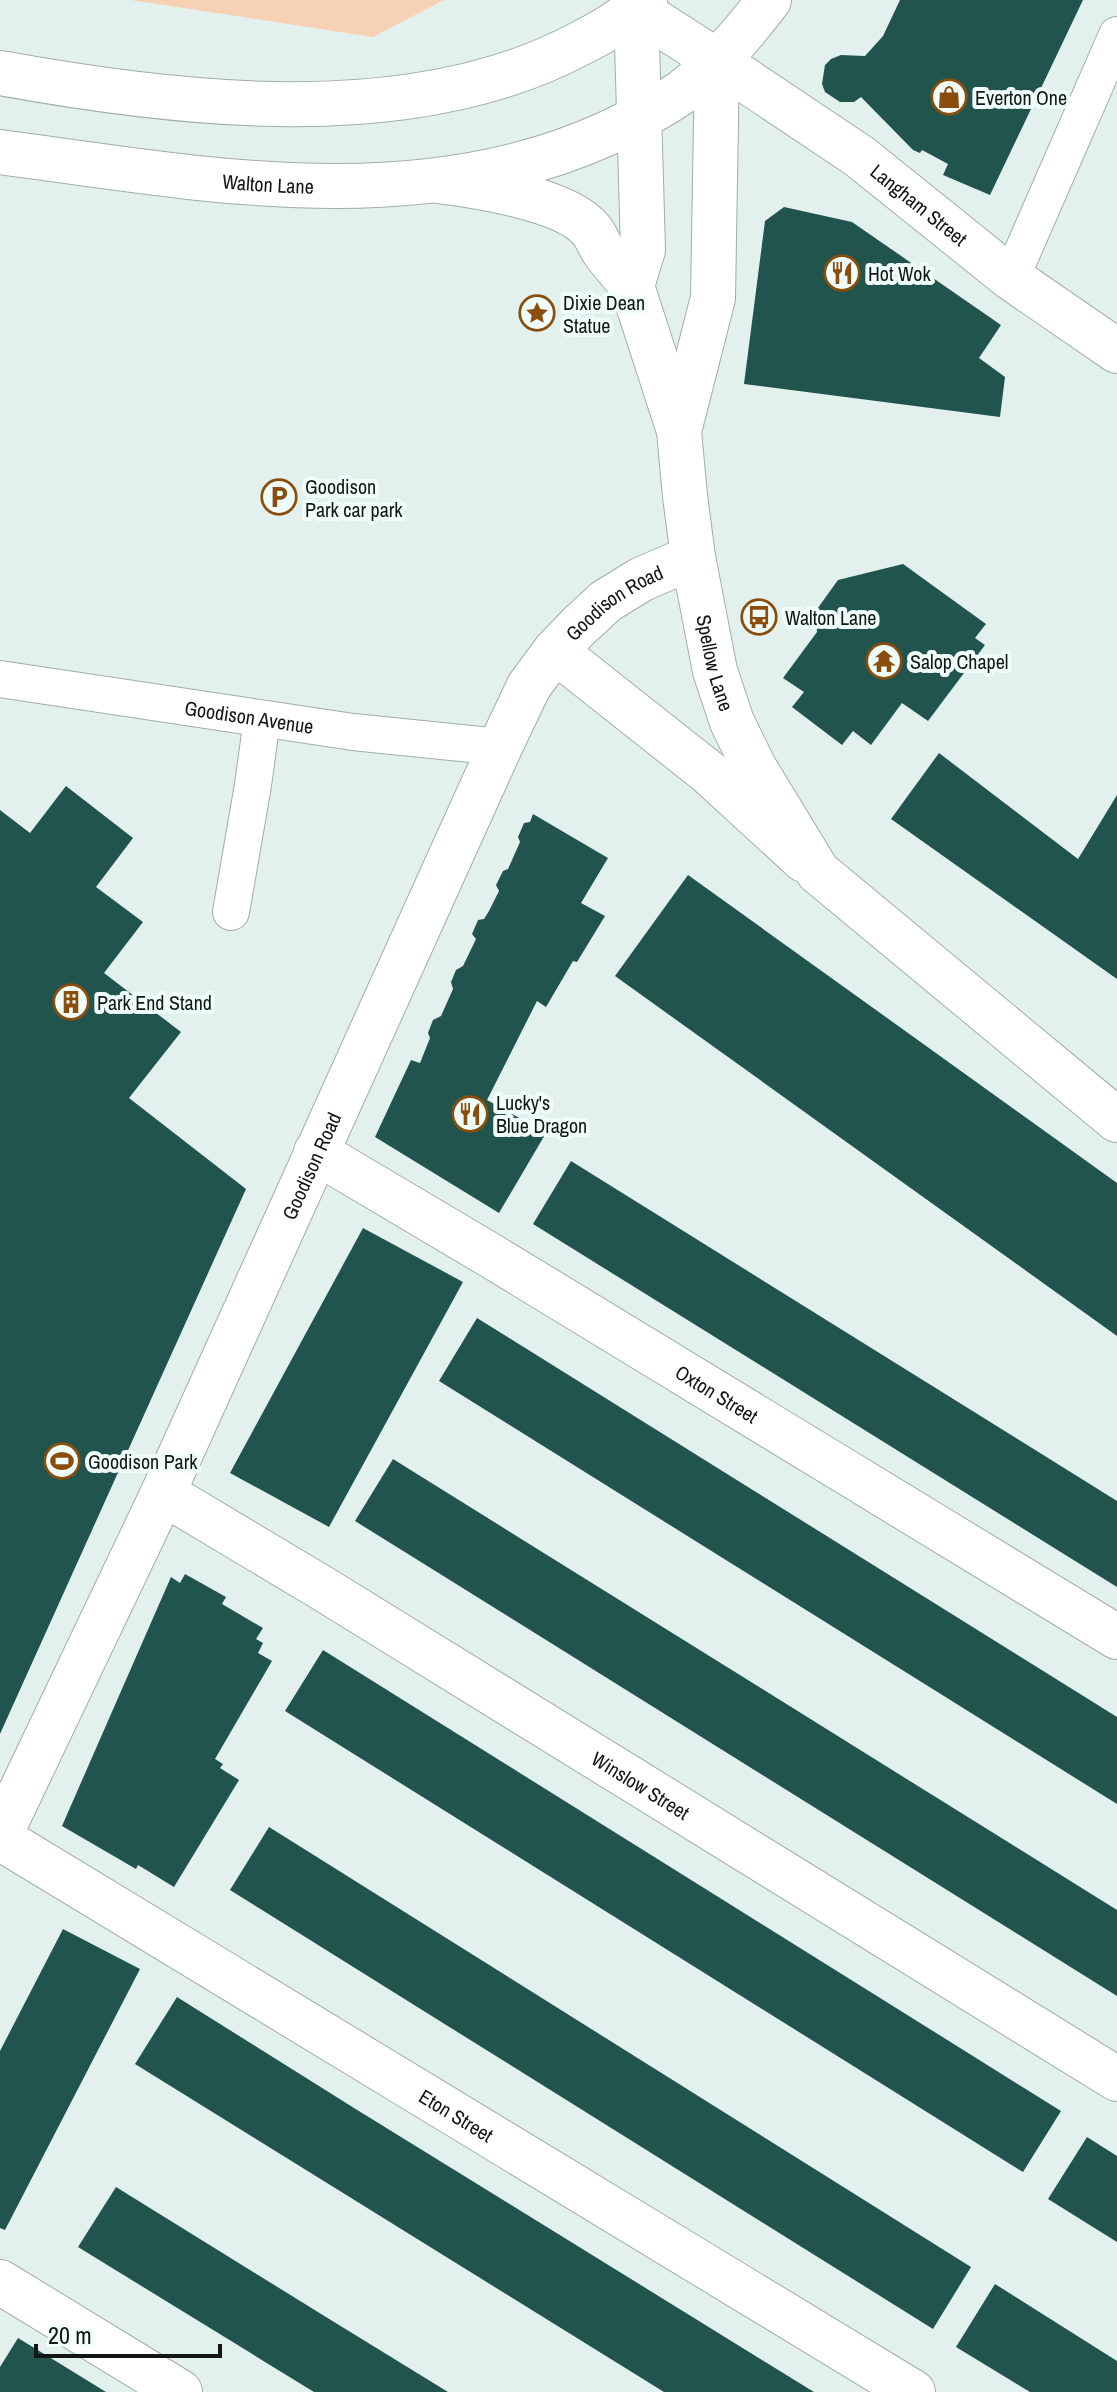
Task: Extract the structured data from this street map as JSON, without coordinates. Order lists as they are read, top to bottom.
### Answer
{
  "streets": {
    "main road": [
      "Walton Lane",
      "Langham Street",
      "Goodison Road",
      "Spellow Lane",
      "Oxton Street",
      "Winslow Street",
      "Eton Street"
    ],
    "lane": ["Goodison Avenue"]
  },
  "crossings": [
    ["Walton Lane", "Langham Street"],
    ["Walton Lane", "Spellow Lane"],
    ["Langham Street", "Spellow Lane"],
    ["Goodison Road", "Spellow Lane"],
    ["Goodison Road", "Goodison Avenue"],
    ["Goodison Road", "Oxton Street"],
    ["Goodison Road", "Winslow Street"],
    ["Goodison Road", "Eton Street"]
  ],
  "places": {
    "shop": ["Everton One"],
    "restaurant": ["Hot Wok", "Lucky's Blue Dragon"],
    "place": ["Dixie Dean Statue"],
    "parking": ["Goodison Park car park"],
    "bus stop": ["Walton Lane"],
    "temple": ["Salop Chapel"],
    "building": ["Park End Stand"],
    "sports": ["Goodison Park"]
  },
  "scale_bar": "20 m"
}
